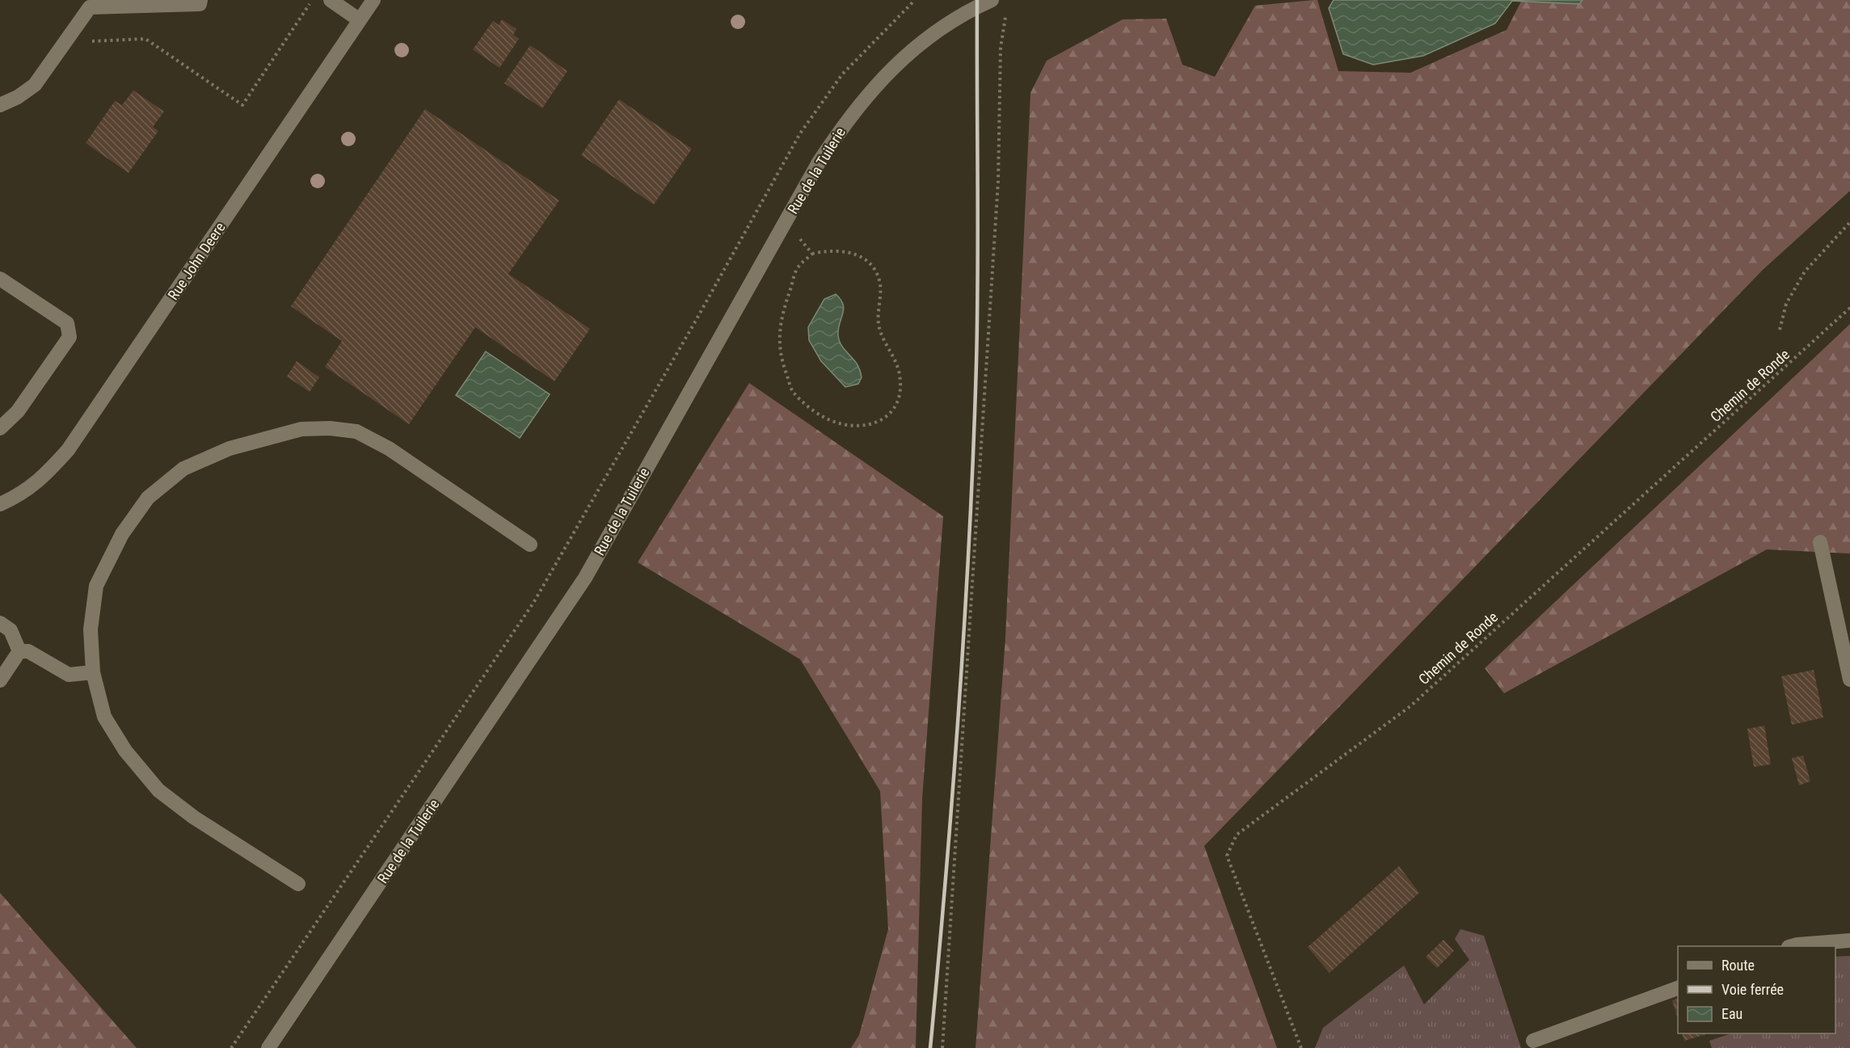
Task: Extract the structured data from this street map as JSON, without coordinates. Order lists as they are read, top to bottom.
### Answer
{
  "streets": {
    "street": ["Rue de la Tuilerie", "Rue John Deere"],
    "path": ["Chemin de Ronde"]
  },
  "legend": ["Route", "Voie ferrée", "Eau"]
}
